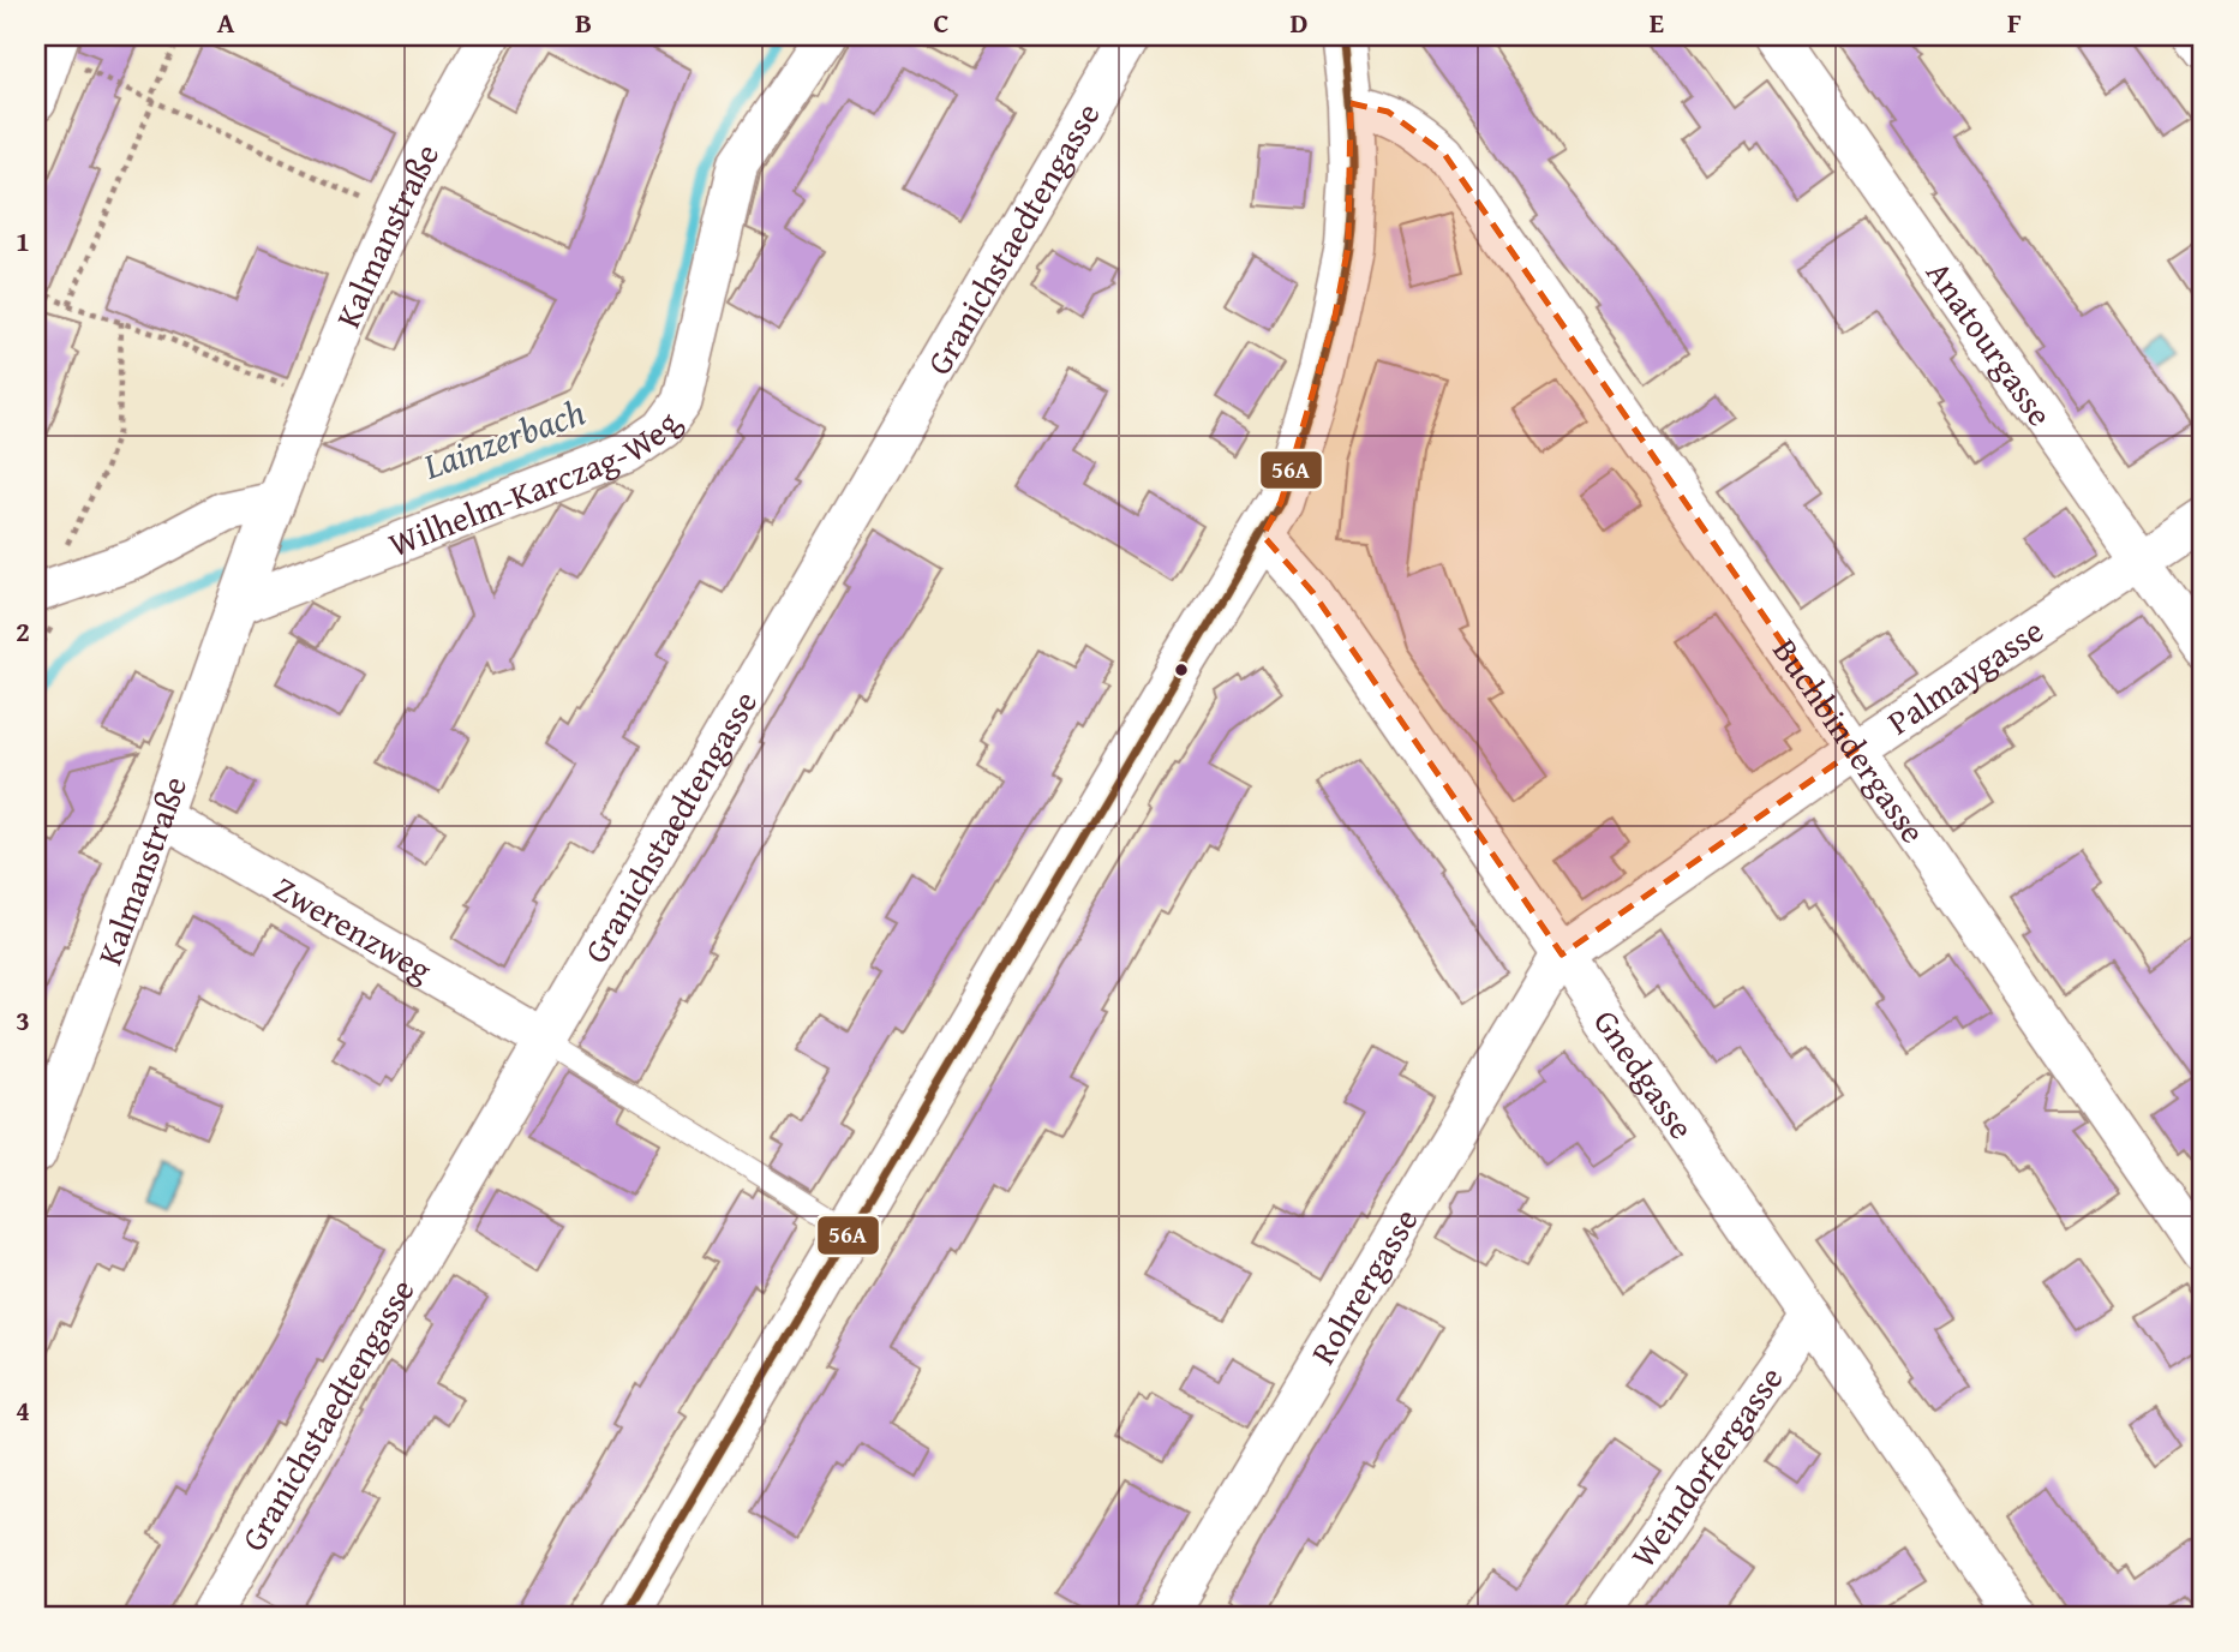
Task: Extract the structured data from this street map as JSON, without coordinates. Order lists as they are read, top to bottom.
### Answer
{
  "streets": {
    "street": [
      "Kalmanstraße",
      "Granichstaedtengasse",
      "Anatourgasse",
      "Wilhelm-Karczag-Weg",
      "Palmaygasse",
      "Buchbindergasse",
      "Zwerenzweg",
      "Gnedgasse",
      "Rohrergasse",
      "Weindorfergasse"
    ]
  },
  "crossings": [
    ["Kalmanstraße", "Wilhelm-Karczag-Weg"],
    ["Kalmanstraße", "Zwerenzweg"],
    ["Granichstaedtengasse", "Zwerenzweg"],
    ["Anatourgasse", "Palmaygasse"],
    ["Palmaygasse", "Buchbindergasse"],
    ["Palmaygasse", "Gnedgasse"],
    ["Palmaygasse", "Rohrergasse"],
    ["Gnedgasse", "Rohrergasse"],
    ["Gnedgasse", "Weindorfergasse"]
  ],
  "water": ["Lainzerbach"],
  "lines": ["transit line 56A"],
  "grid": {
    "columns": [
      "A",
      "B",
      "C",
      "D",
      "E",
      "F"
    ],
    "rows": [
      "1",
      "2",
      "3",
      "4"
    ]
  }
}
